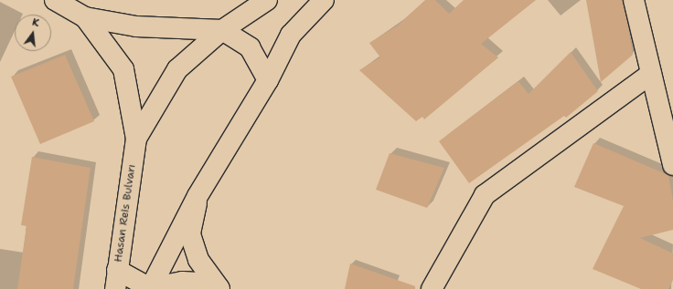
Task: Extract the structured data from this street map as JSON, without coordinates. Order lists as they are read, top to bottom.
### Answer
{
  "streets": {
    "street": ["Hasan Reis Bulvarı"]
  },
  "north": "top"
}
